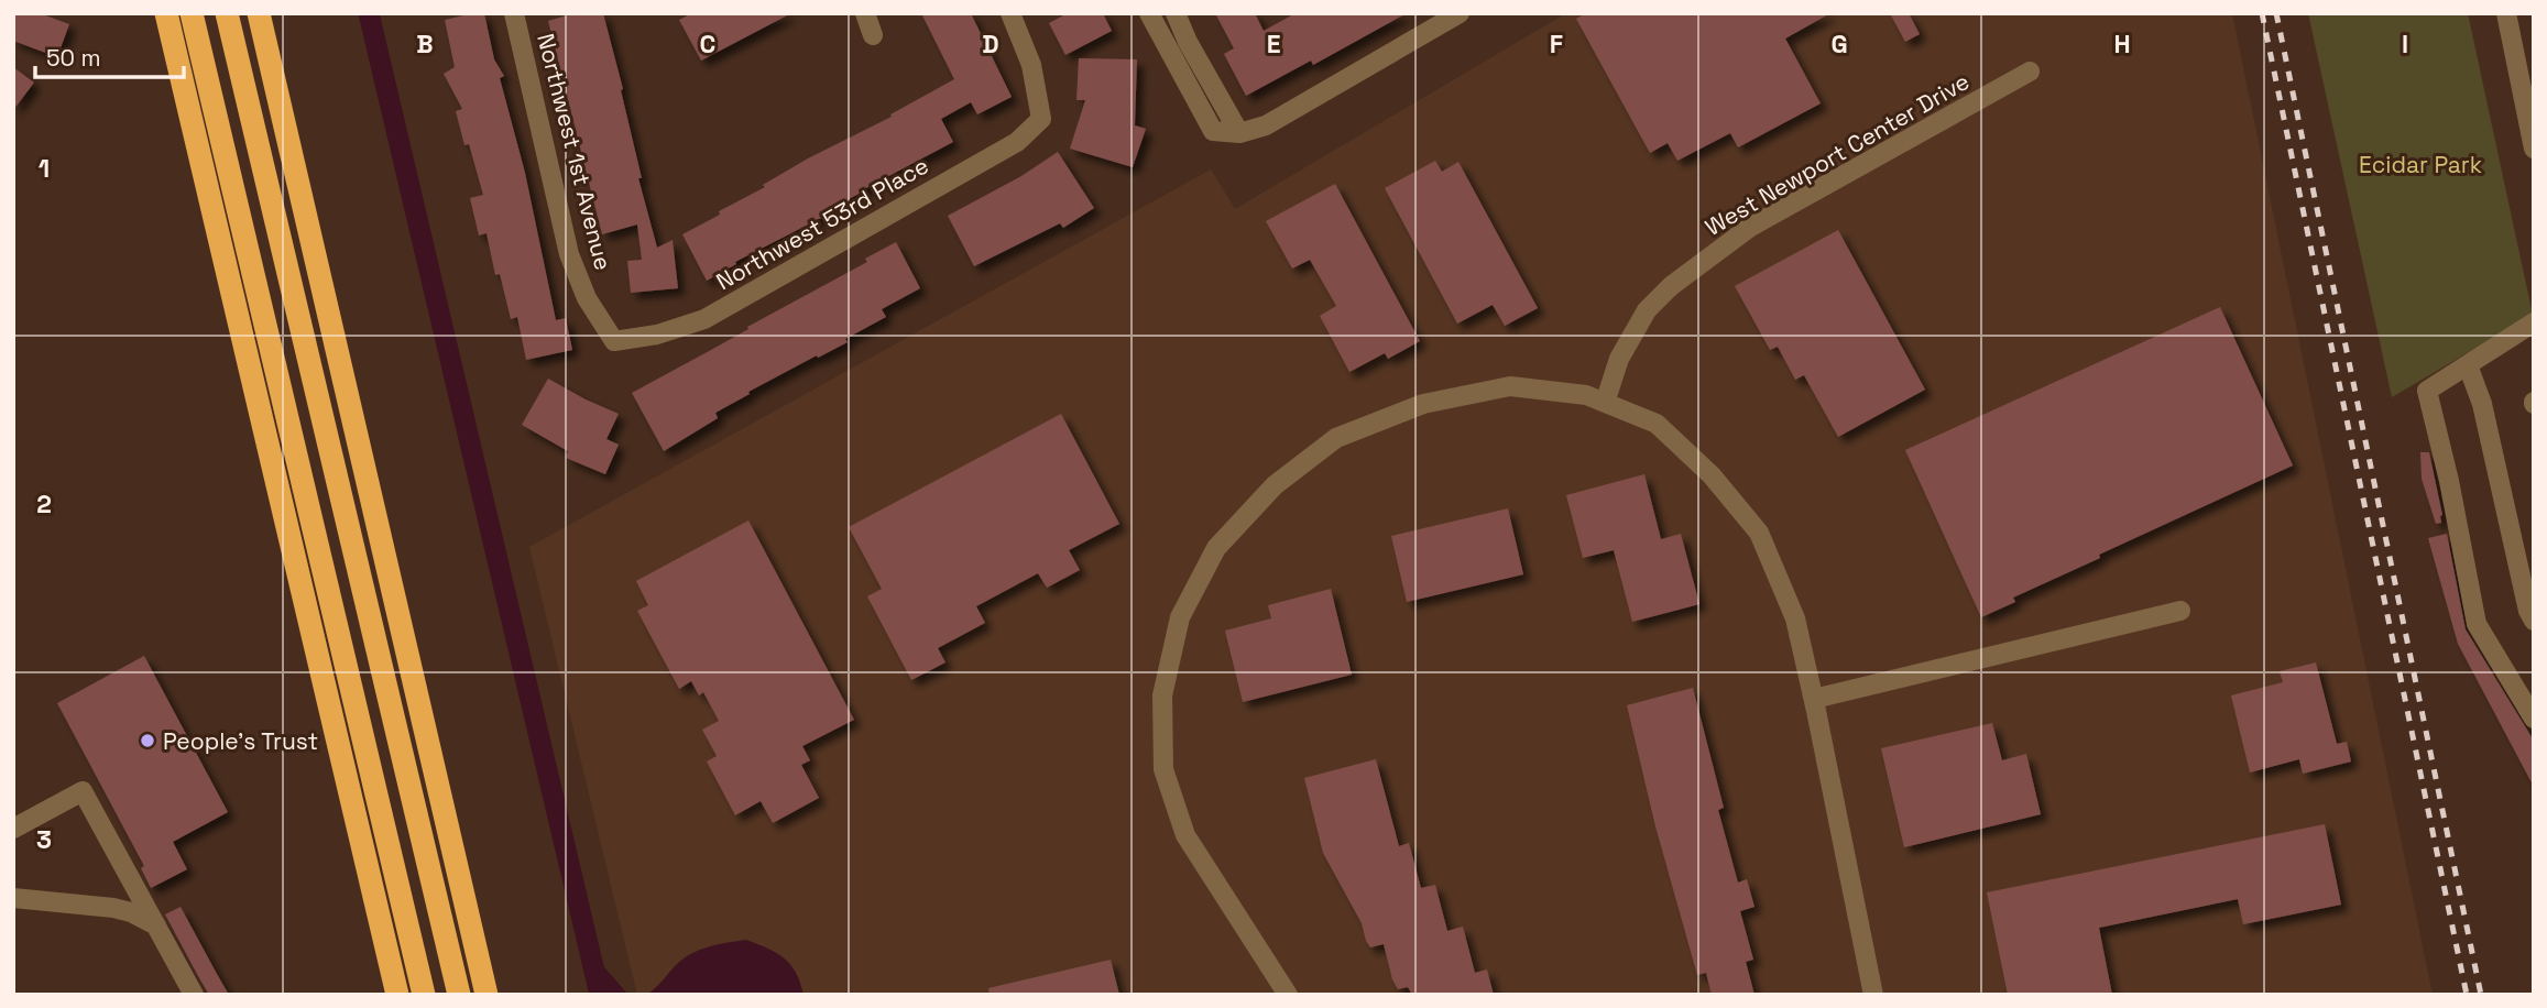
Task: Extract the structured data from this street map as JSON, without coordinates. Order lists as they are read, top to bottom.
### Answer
{
  "streets": {
    "street": ["Northwest 1st Avenue", "West Newport Center Drive", "Northwest 53rd Place"]
  },
  "crossings": [
    ["Northwest 1st Avenue", "Northwest 53rd Place"]
  ],
  "parks": ["Ecidar Park"],
  "places": ["People's Trust"],
  "scale_bar": "50 m",
  "grid": {
    "columns": [
      "B",
      "C",
      "D",
      "E",
      "F",
      "G",
      "H",
      "I"
    ],
    "rows": ["1", "2", "3"]
  }
}
